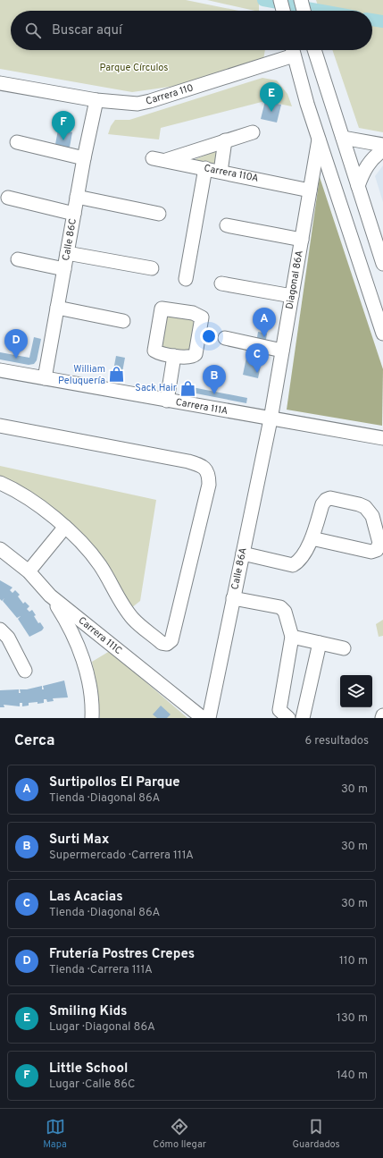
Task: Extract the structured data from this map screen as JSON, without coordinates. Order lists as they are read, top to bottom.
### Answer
{
  "streets": {
    "street": [
      "Carrera 110",
      "Carrera 110A",
      "Calle 86C",
      "Diagonal 86A",
      "Carrera 111A",
      "Calle 86A",
      "Carrera 111C"
    ]
  },
  "crossings": [
    ["Carrera 110", "Calle 86C"],
    ["Carrera 110", "Diagonal 86A"],
    ["Carrera 110A", "Diagonal 86A"],
    ["Calle 86C", "Carrera 111A"],
    ["Diagonal 86A", "Carrera 111A"],
    ["Diagonal 86A", "Calle 86A"],
    ["Carrera 111A", "Calle 86A"]
  ],
  "parks": ["Parque Círculos"],
  "places": {
    "shop": ["William Peluquería", "Sack Hair"]
  },
  "page": {
    "search": "Buscar aquí",
    "pins": [
      "E",
      "F",
      "A",
      "D",
      "C",
      "B"
    ],
    "heading": ["Cerca", "6 resultados"],
    "list": [
      {
        "mark": "A",
        "name": "Surtipollos El Parque",
        "note": "Tienda · Diagonal 86A",
        "value": "30 m"
      },
      {
        "mark": "B",
        "name": "Surti Max",
        "note": "Supermercado · Carrera 111A",
        "value": "30 m"
      },
      {
        "mark": "C",
        "name": "Las Acacias",
        "note": "Tienda · Diagonal 86A",
        "value": "30 m"
      },
      {
        "mark": "D",
        "name": "Frutería Postres Crepes",
        "note": "Tienda · Carrera 111A",
        "value": "110 m"
      },
      {
        "mark": "E",
        "name": "Smiling Kids",
        "note": "Lugar · Diagonal 86A",
        "value": "130 m"
      },
      {
        "mark": "F",
        "name": "Little School",
        "note": "Lugar · Calle 86C",
        "value": "140 m"
      }
    ],
    "nav": ["Mapa", "Cómo llegar", "Guardados"]
  }
}
